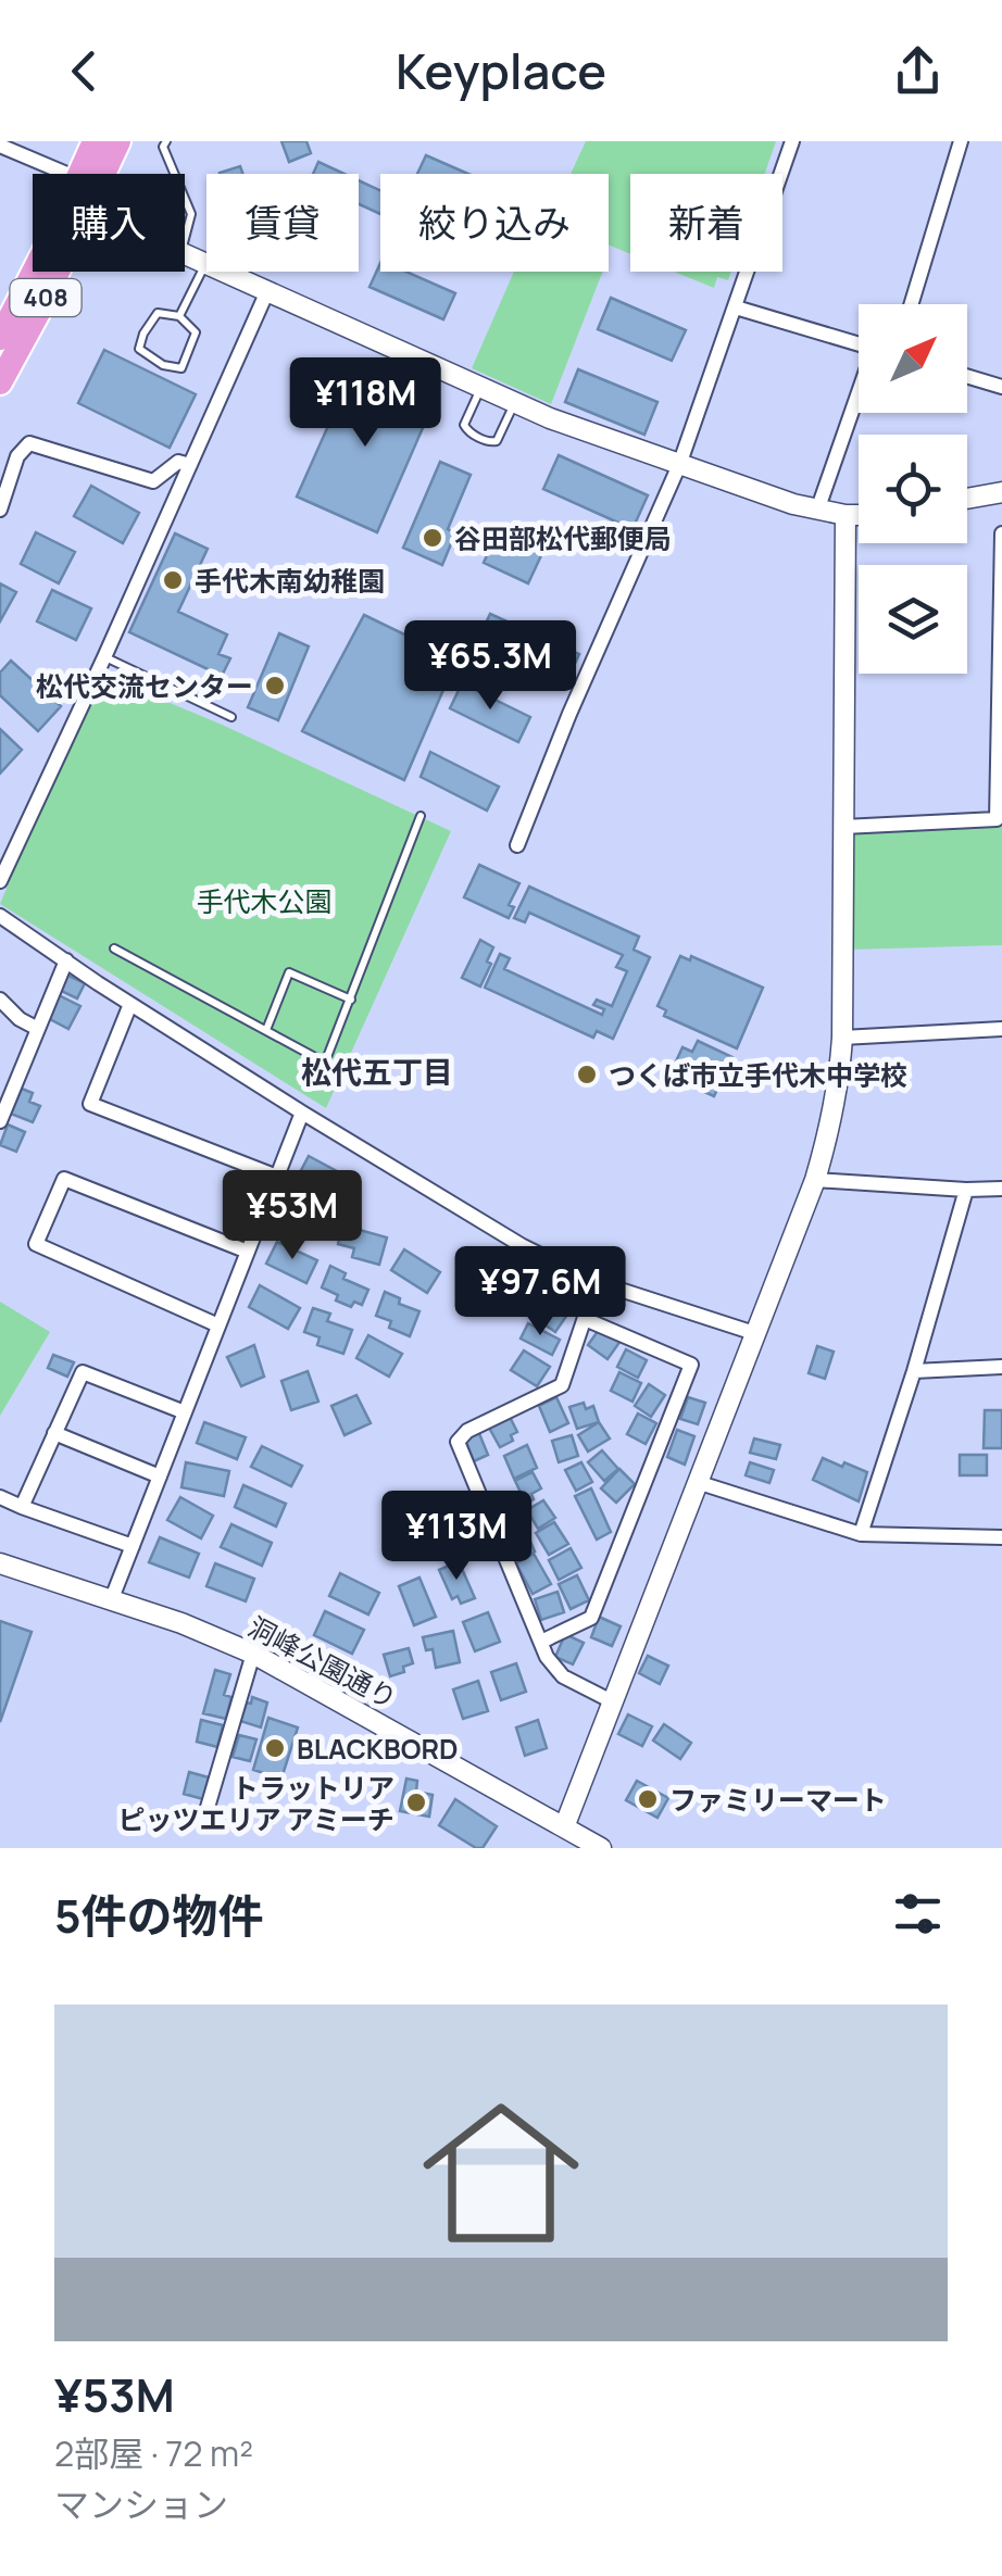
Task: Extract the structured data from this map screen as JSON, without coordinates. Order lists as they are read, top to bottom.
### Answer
{
  "streets": {
    "highway": ["408"],
    "street": ["洞峰公園通り"]
  },
  "districts": ["松代五丁目"],
  "parks": ["手代木公園"],
  "places": [
    "谷田部松代郵便局",
    "手代木南幼稚園",
    "松代交流センター",
    "つくば市立手代木中学校",
    "BLACKBORD",
    "ファミリーマート",
    "トラットリア ピッツエリア アミーチ"
  ],
  "north": "top right",
  "page": {
    "header": "Keyplace",
    "chip": [
      "購入",
      "賃貸",
      "絞り込み",
      "新着"
    ],
    "price": [
      "¥118M",
      "¥65.3M",
      "¥53M",
      "¥97.6M",
      "¥113M"
    ],
    "heading": "5件の物件",
    "list": [
      {
        "name": "¥53M",
        "note": "2部屋 · 72 m² · マンション"
      }
    ]
  }
}
